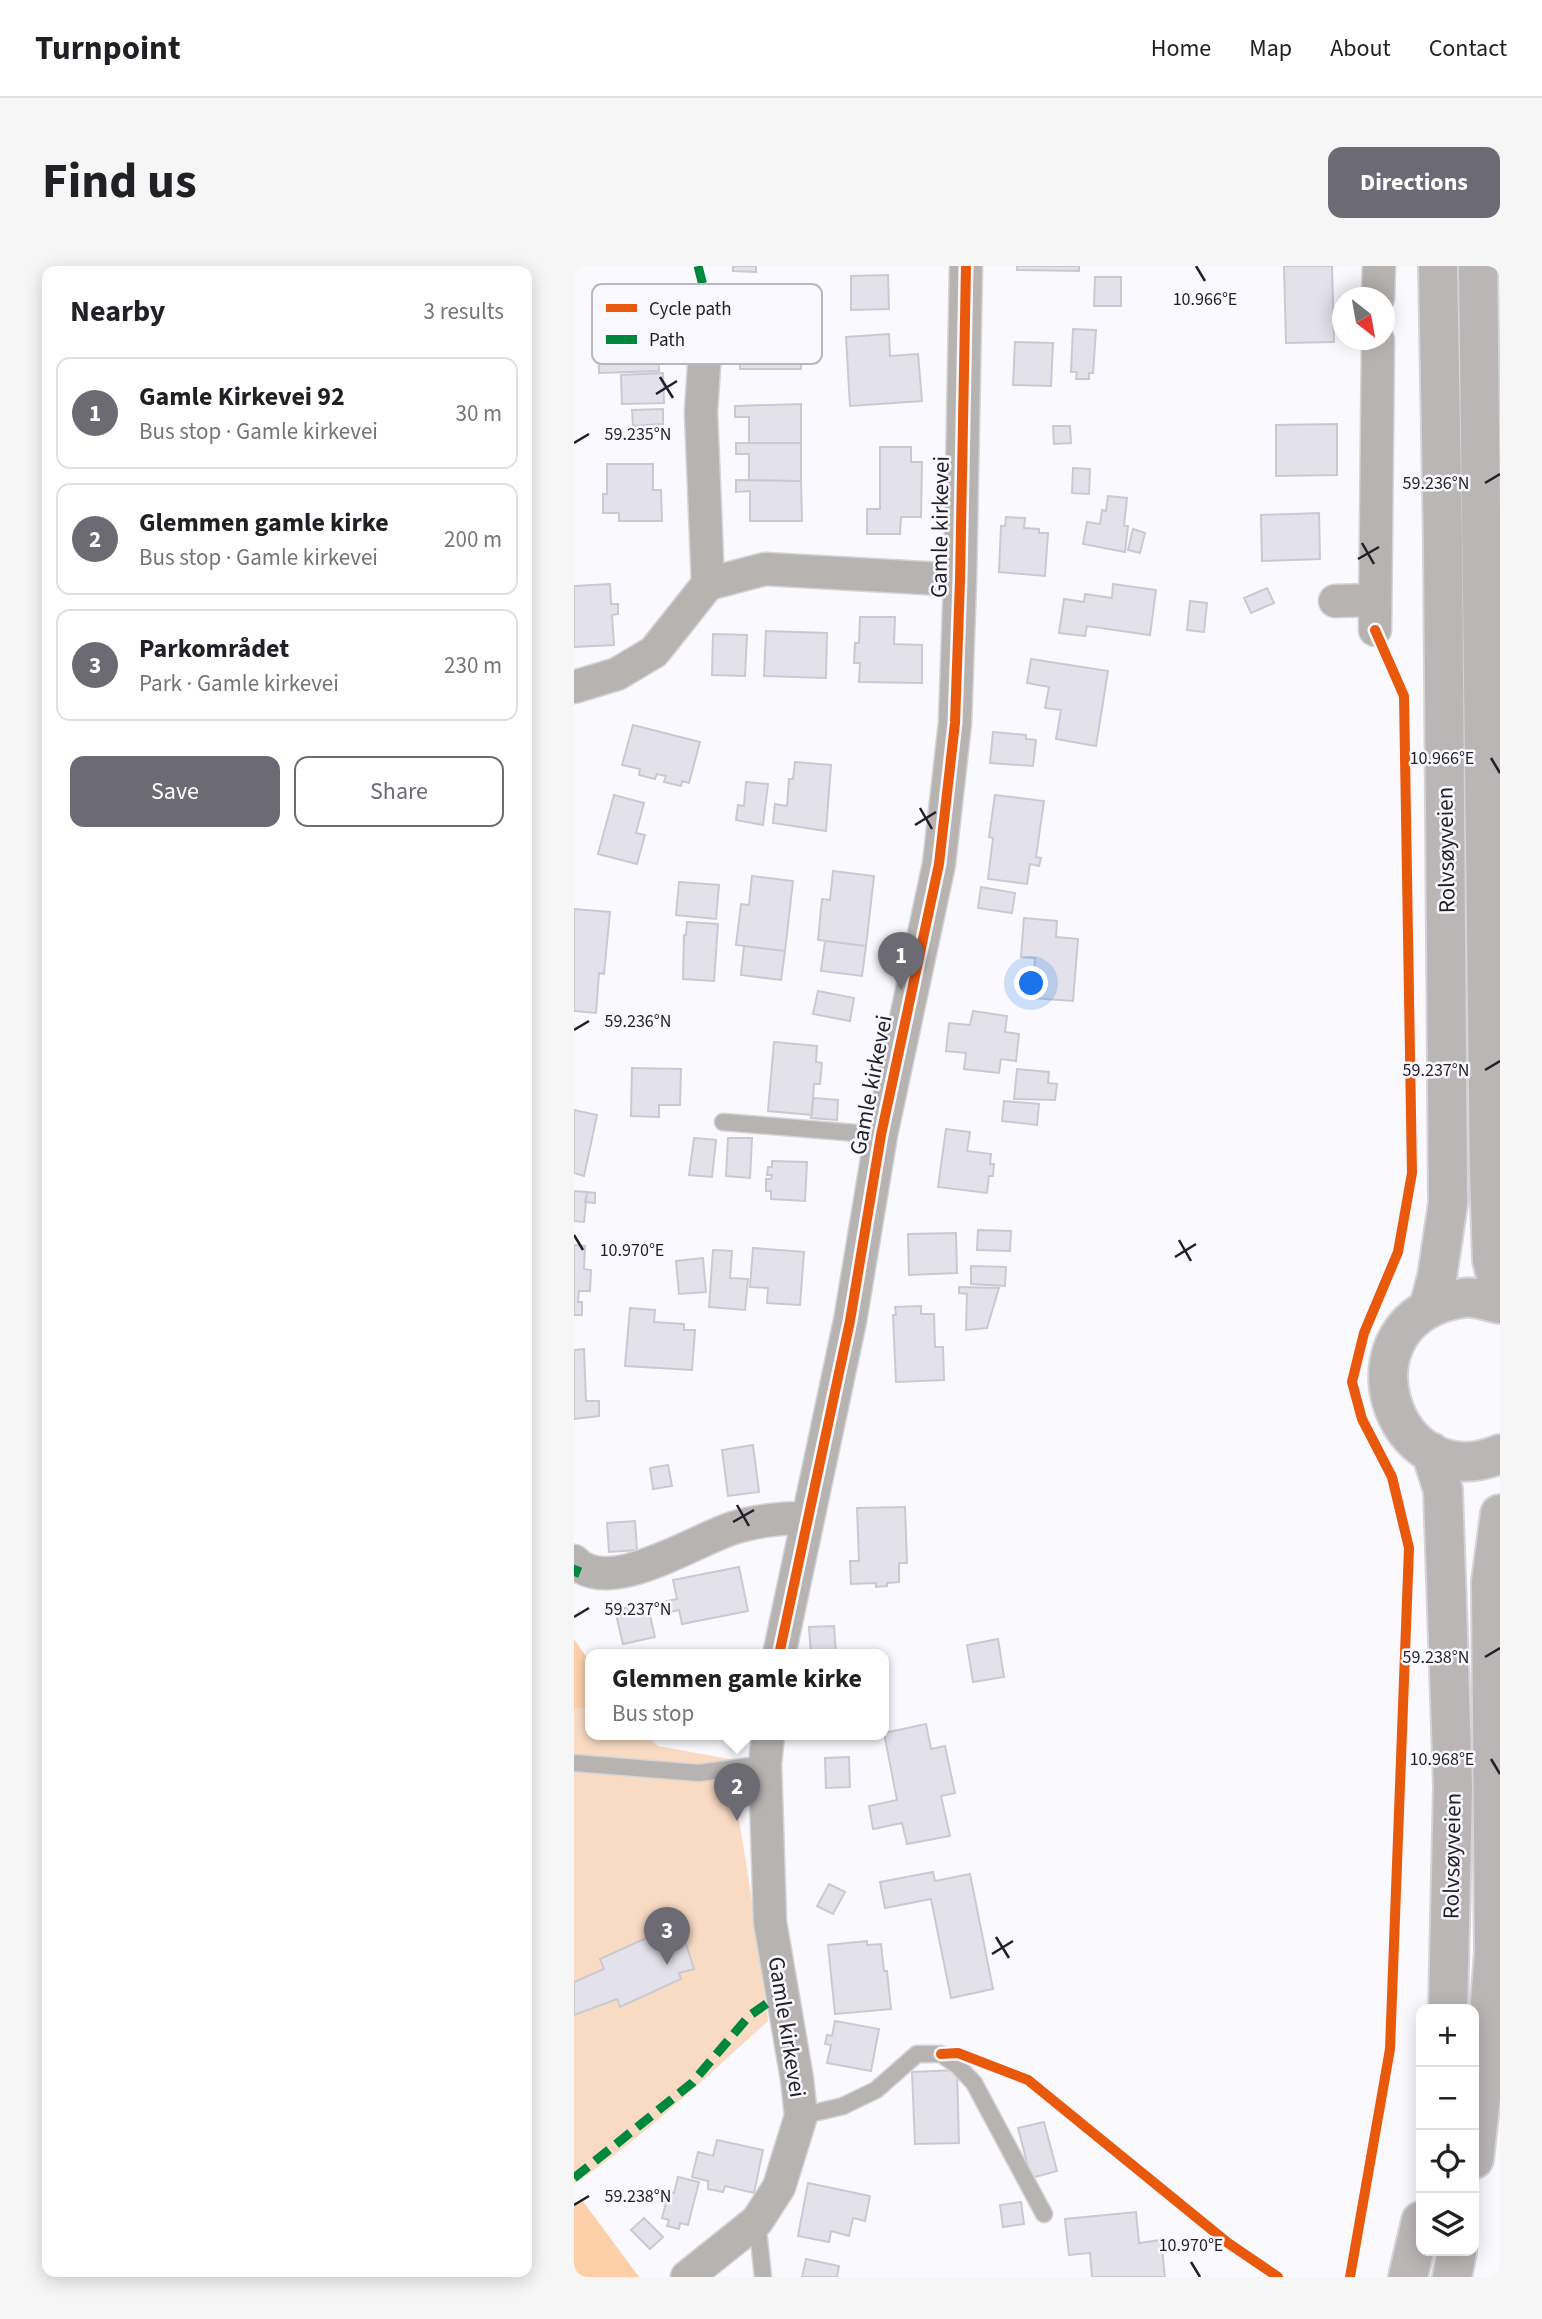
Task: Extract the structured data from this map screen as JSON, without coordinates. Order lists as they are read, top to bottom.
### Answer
{
  "streets": {
    "main road": ["Rolvsøyveien"],
    "street": ["Gamle kirkevei"]
  },
  "legend": ["Cycle path", "Path"],
  "north": "bottom right",
  "page": {
    "header": "Turnpoint",
    "nav": [
      "Home",
      "Map",
      "About",
      "Contact"
    ],
    "title": "Find us",
    "buttons": [
      "Directions",
      ["Save", "Share"]
    ],
    "heading": ["Nearby", "3 results"],
    "list": [
      {
        "mark": "1",
        "name": "Gamle Kirkevei 92",
        "note": "Bus stop · Gamle kirkevei",
        "value": "30 m"
      },
      {
        "mark": "2",
        "name": "Glemmen gamle kirke",
        "note": "Bus stop · Gamle kirkevei",
        "value": "200 m"
      },
      {
        "mark": "3",
        "name": "Parkområdet",
        "note": "Park · Gamle kirkevei",
        "value": "230 m"
      }
    ],
    "pins": ["1", "2", "3"],
    "popup": ["Glemmen gamle kirke", "Bus stop"],
    "map_buttons": ["+", "−"]
  },
  "coordinates": [
    "10.966°E",
    "59.235°N",
    "59.236°N",
    "59.237°N",
    "10.970°E",
    "59.238°N",
    "10.968°E"
  ]
}
